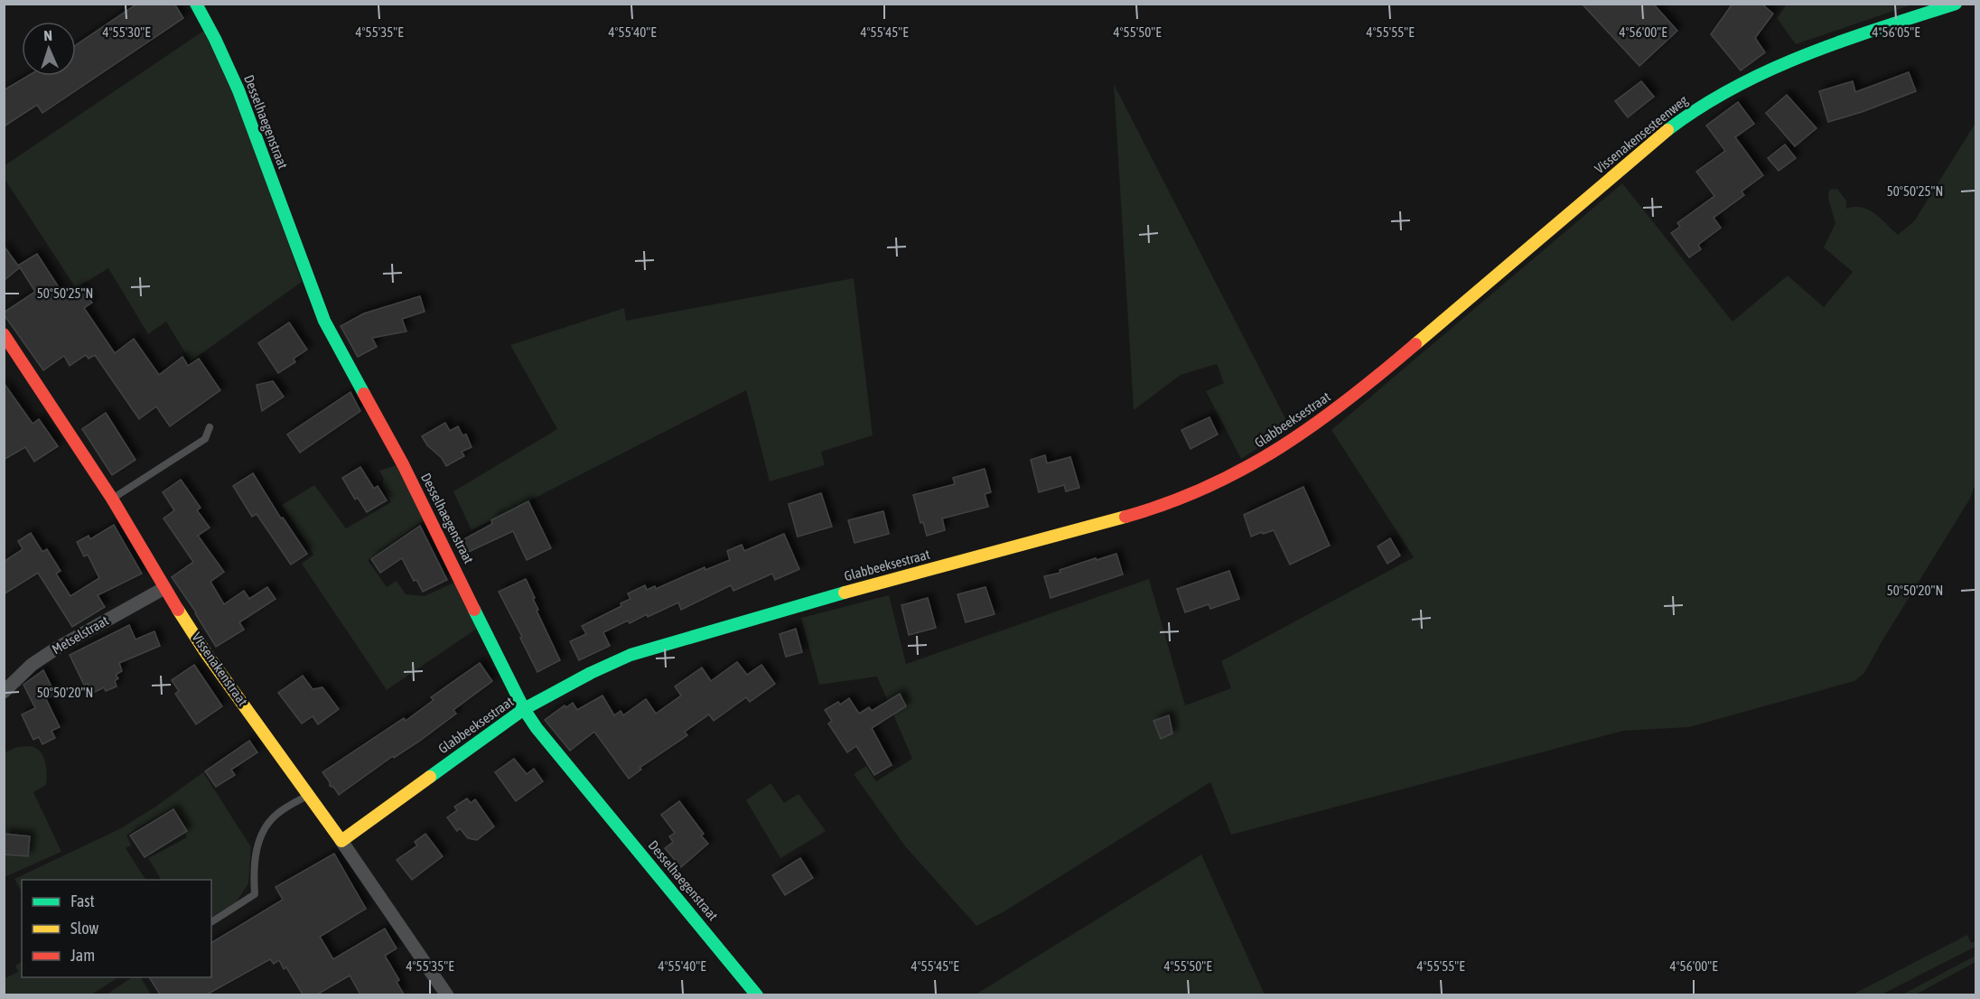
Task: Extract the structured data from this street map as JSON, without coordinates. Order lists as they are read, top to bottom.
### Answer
{
  "streets": {
    "street": [
      "Desselhaegenstraat",
      "Vissenakensesteenweg",
      "Glabbeeksestraat",
      "Metselstraat",
      "Vissenakenstraat"
    ]
  },
  "crossings": [
    ["Desselhaegenstraat", "Glabbeeksestraat"],
    ["Vissenakensesteenweg", "Glabbeeksestraat"],
    ["Glabbeeksestraat", "Vissenakenstraat"],
    ["Metselstraat", "Vissenakenstraat"]
  ],
  "legend": ["Fast", "Slow", "Jam"],
  "north": "top",
  "coordinates": [
    "4°55'30\"E",
    "4°55'35\"E",
    "4°55'40\"E",
    "4°55'45\"E",
    "4°55'50\"E",
    "4°55'55\"E",
    "4°56'00\"E",
    "4°56'05\"E",
    "50°50'25\"N",
    "50°50'20\"N"
  ]
}
